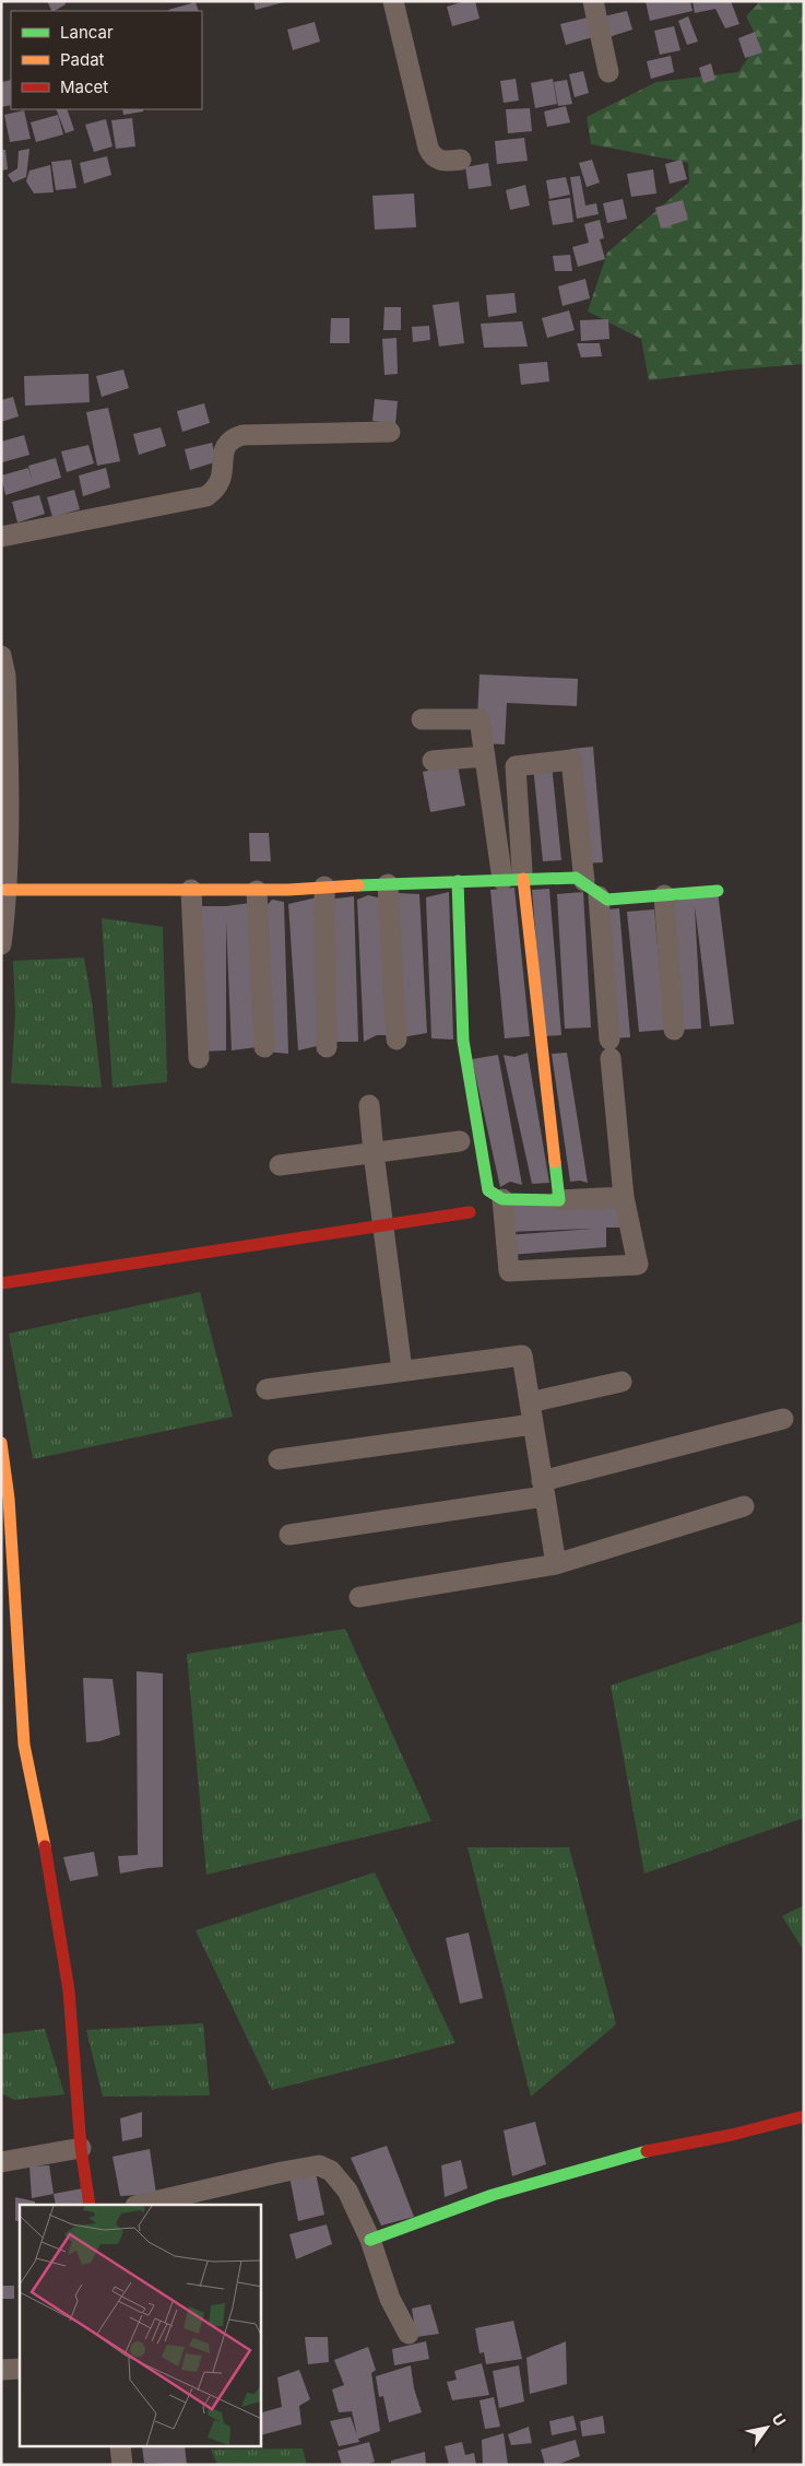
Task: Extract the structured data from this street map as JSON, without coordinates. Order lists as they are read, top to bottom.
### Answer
{
  "legend": ["Lancar", "Padat", "Macet"],
  "north": "top right"
}
